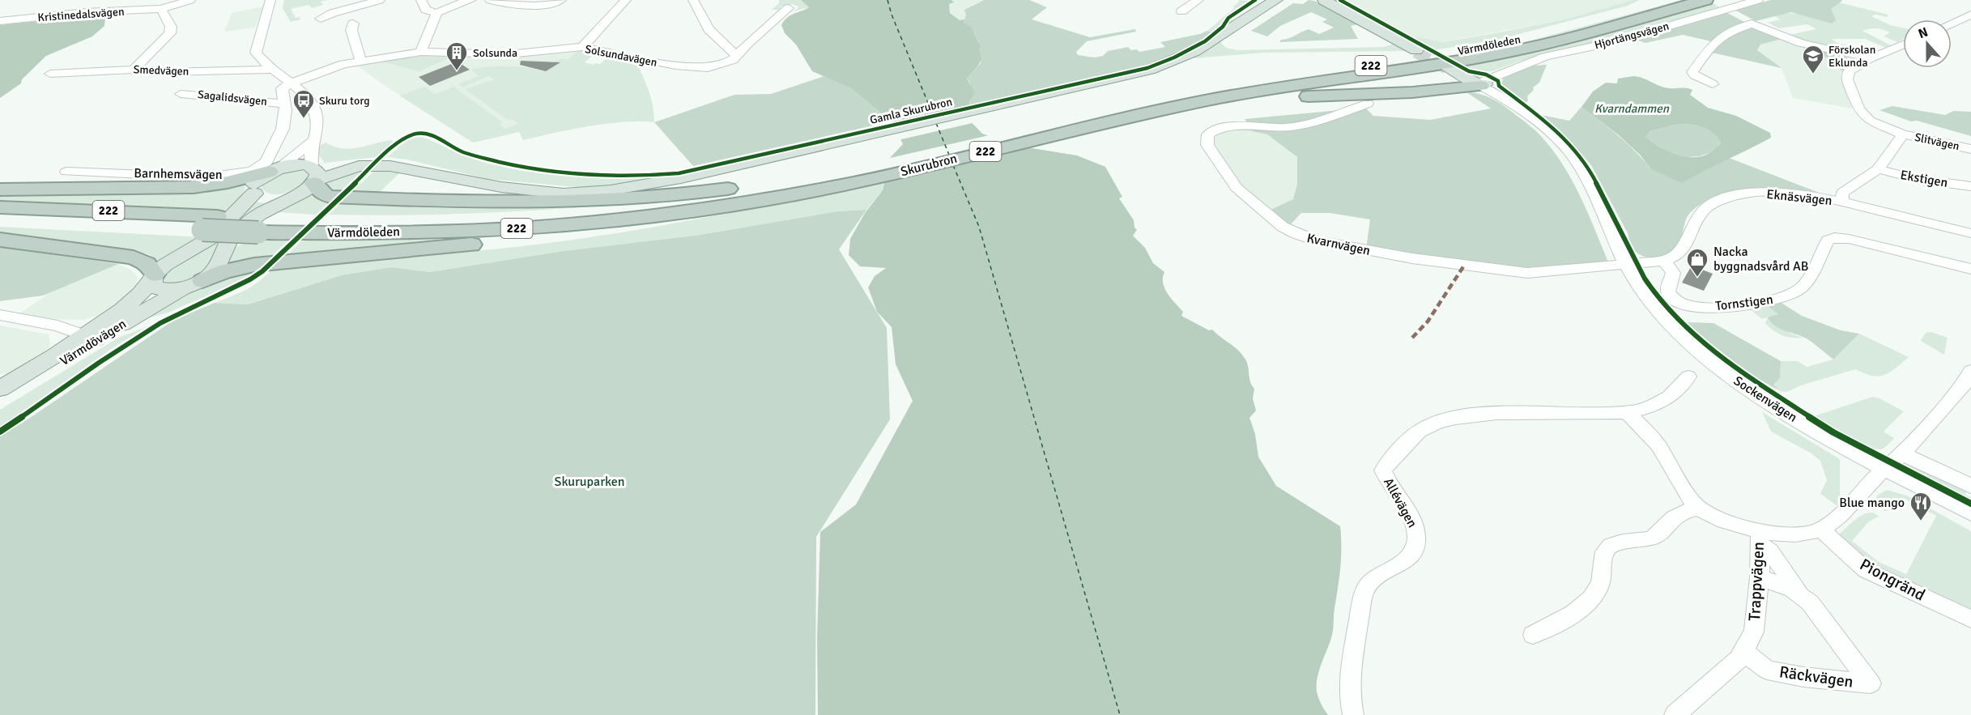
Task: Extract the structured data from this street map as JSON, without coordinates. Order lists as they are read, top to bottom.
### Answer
{
  "streets": {
    "highway": ["Värmdöleden", "222", "Skurubron"],
    "main road": ["Gamla Skurubron", "Värmdövägen", "Sockenvägen"],
    "street": [
      "Kristinedalsvägen",
      "Hjortängsvägen",
      "Solsundavägen",
      "Smedvägen",
      "Sagalidsvägen",
      "Slitvägen",
      "Barnhemsvägen",
      "Ekstigen",
      "Eknäsvägen",
      "Kvarnvägen",
      "Tornstigen",
      "Allévägen",
      "Piongränd",
      "Trappvägen",
      "Räckvägen"
    ]
  },
  "crossings": [
    ["Hjortängsvägen", "Sockenvägen"],
    ["Värmdöleden", "Gamla Skurubron"],
    ["Värmdöleden", "Skurubron"],
    ["Solsundavägen", "Barnhemsvägen"],
    ["Sagalidsvägen", "Barnhemsvägen"],
    ["Eknäsvägen", "Tornstigen"],
    ["Kvarnvägen", "Sockenvägen"],
    ["Trappvägen", "Räckvägen"]
  ],
  "water": ["Kvarndammen"],
  "parks": ["Skuruparken"],
  "places": {
    "building": ["Solsunda"],
    "school or university": ["Förskolan Eklunda"],
    "bus stop": ["Skuru torg"],
    "shop": ["Nacka byggnadsvård AB"],
    "restaurant": ["Blue mango"]
  },
  "north": "top"
}
